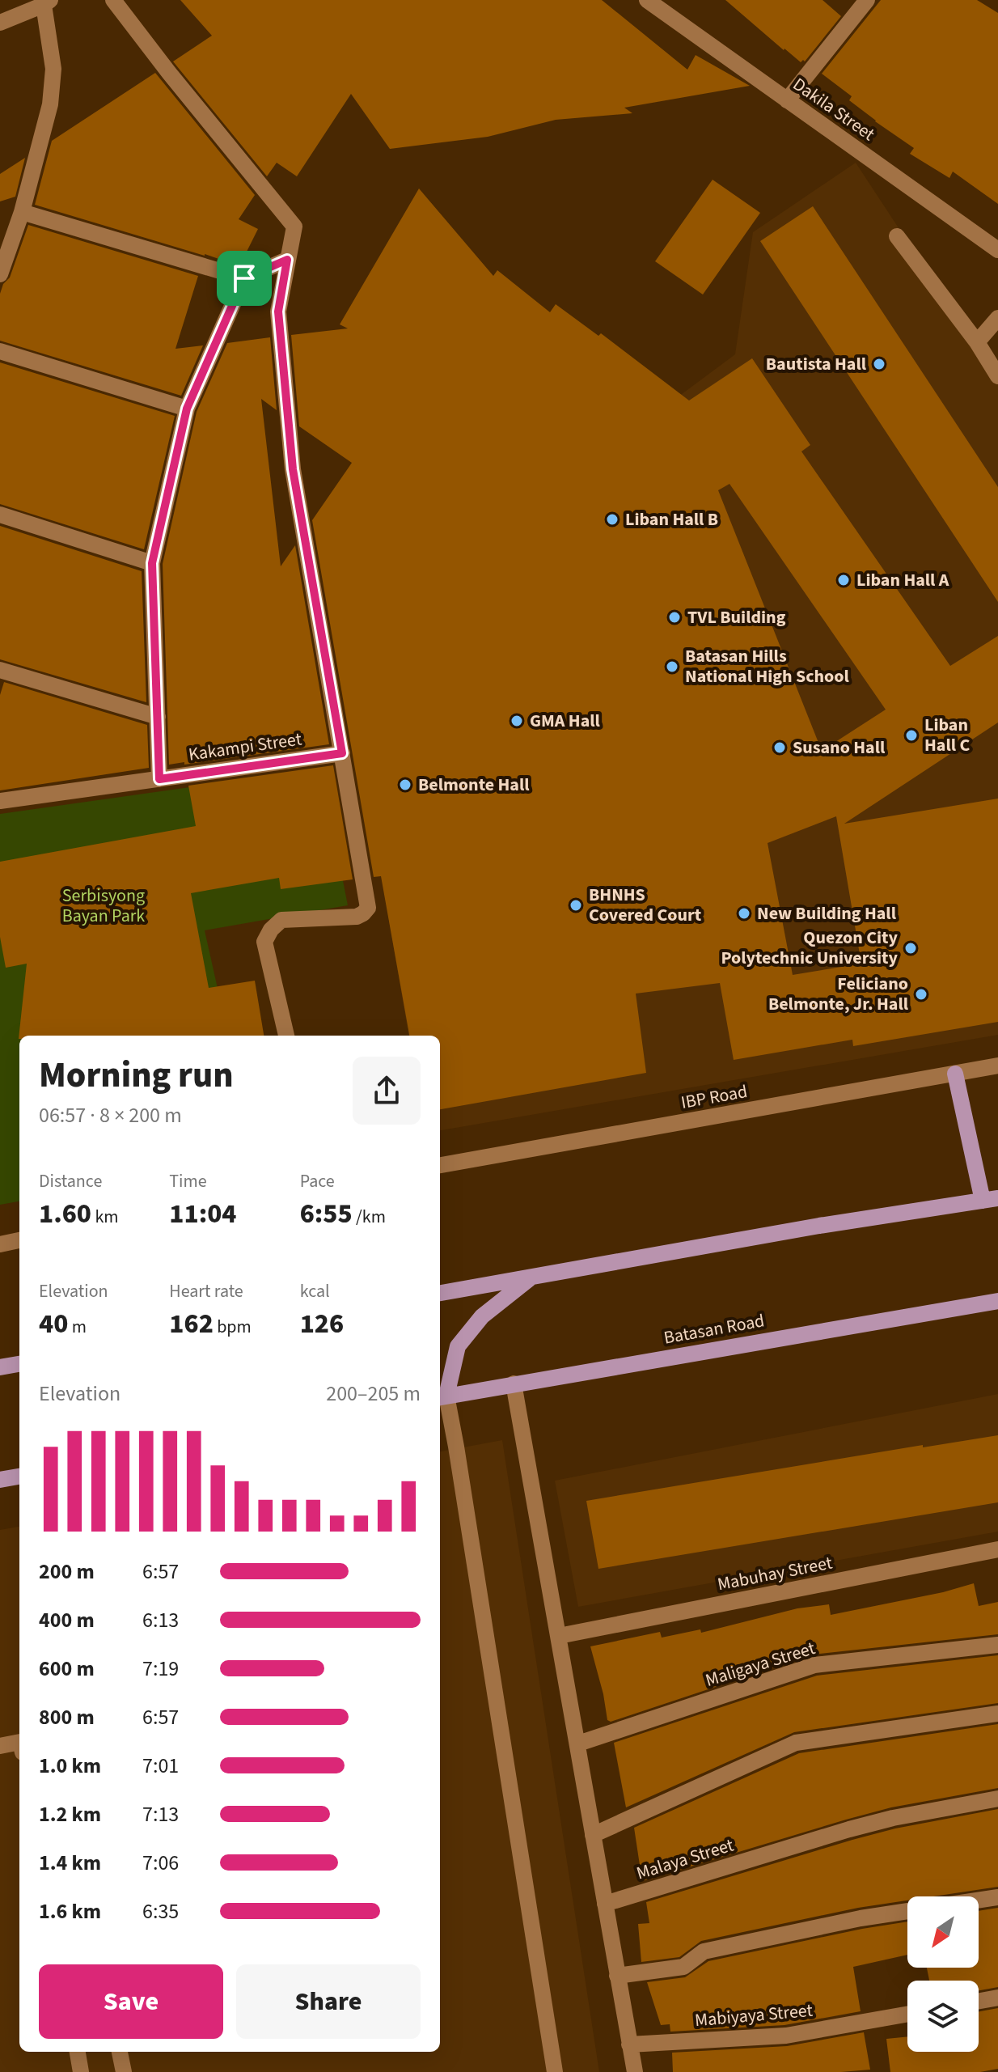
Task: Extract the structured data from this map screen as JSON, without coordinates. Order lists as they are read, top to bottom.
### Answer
{
  "streets": {
    "main road": ["Batasan Road"],
    "street": [
      "Dakila Street",
      "Kakampi Street",
      "IBP Road",
      "Mabuhay Street",
      "Maligaya Street",
      "Malaya Street",
      "Mabiyaya Street"
    ]
  },
  "parks": ["Serbisyong Bayan Park"],
  "places": [
    "Bautista Hall",
    "Liban Hall B",
    "Liban Hall A",
    "TVL Building",
    "Batasan Hills National High School",
    "GMA Hall",
    "Liban Hall C",
    "Susano Hall",
    "Belmonte Hall",
    "BHNHS Covered Court",
    "New Building Hall",
    "Quezon City Polytechnic University",
    "Feliciano Belmonte, Jr. Hall"
  ],
  "north": "bottom left",
  "page": {
    "heading": ["Morning run", "06:57 · 8 × 200 m"],
    "stats": [
      ["Distance", "1.60 km"],
      ["Time", "11:04"],
      ["Pace", "6:55 /km"],
      ["Elevation", "40 m"],
      ["Heart rate", "162 bpm"],
      ["kcal", "126"]
    ],
    "chart": ["Elevation", "200–205 m"],
    "list": [
      {
        "name": "200 m",
        "note": "6:57"
      },
      {
        "name": "400 m",
        "note": "6:13"
      },
      {
        "name": "600 m",
        "note": "7:19"
      },
      {
        "name": "800 m",
        "note": "6:57"
      },
      {
        "name": "1.0 km",
        "note": "7:01"
      },
      {
        "name": "1.2 km",
        "note": "7:13"
      },
      {
        "name": "1.4 km",
        "note": "7:06"
      },
      {
        "name": "1.6 km",
        "note": "6:35"
      }
    ],
    "buttons": ["Save", "Share"]
  }
}
